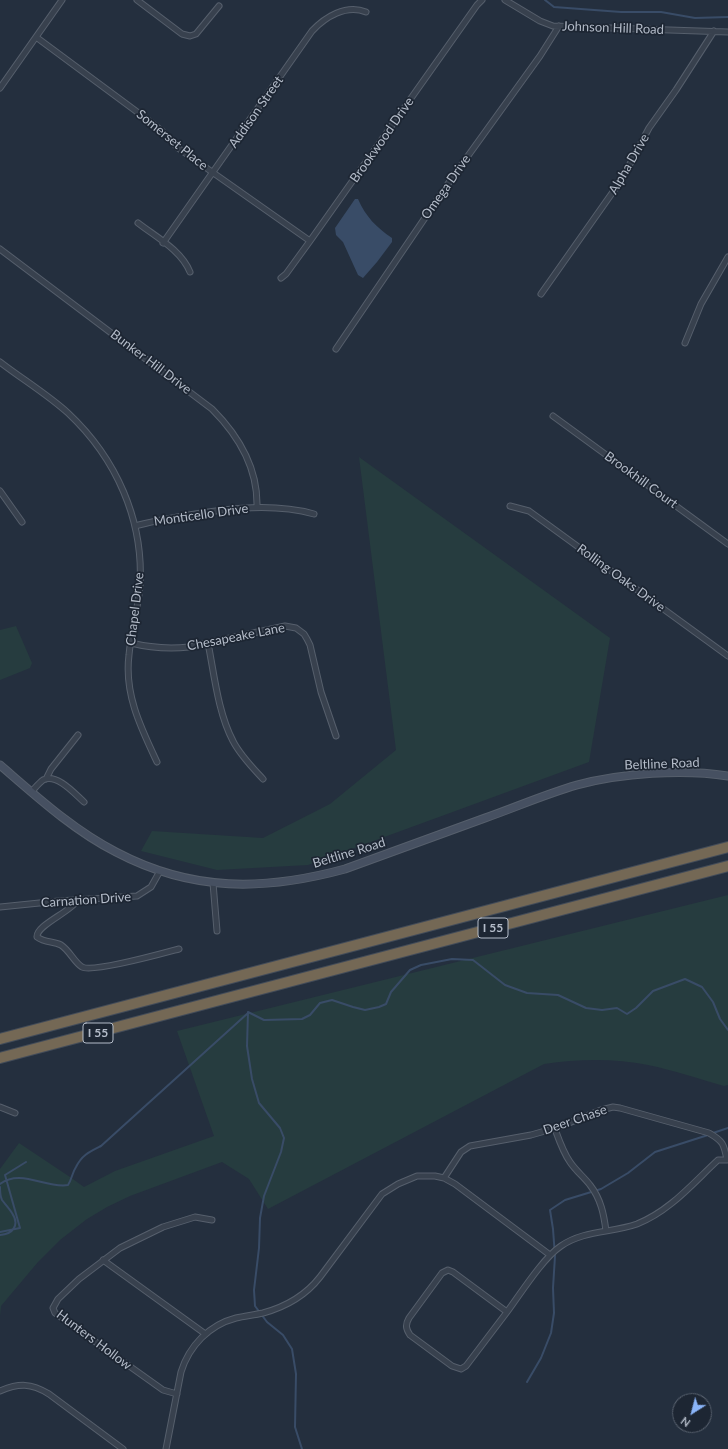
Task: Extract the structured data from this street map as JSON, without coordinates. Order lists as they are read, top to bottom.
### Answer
{
  "streets": {
    "highway": ["I 55"],
    "main road": ["Beltline Road"],
    "street": [
      "Johnson Hill Road",
      "Addison Street",
      "Somerset Place",
      "Brookwood Drive",
      "Alpha Drive",
      "Omega Drive",
      "Bunker Hill Drive",
      "Brookhill Court",
      "Monticello Drive",
      "Rolling Oaks Drive",
      "Chapel Drive",
      "Chesapeake Lane",
      "Carnation Drive",
      "Deer Chase",
      "Hunters Hollow"
    ]
  },
  "crossings": [
    ["Johnson Hill Road", "Alpha Drive"],
    ["Johnson Hill Road", "Omega Drive"],
    ["Addison Street", "Somerset Place"],
    ["Somerset Place", "Brookwood Drive"],
    ["Bunker Hill Drive", "Monticello Drive"],
    ["Monticello Drive", "Chapel Drive"],
    ["Chapel Drive", "Chesapeake Lane"],
    ["Beltline Road", "Carnation Drive"]
  ],
  "north": "bottom left"
}
